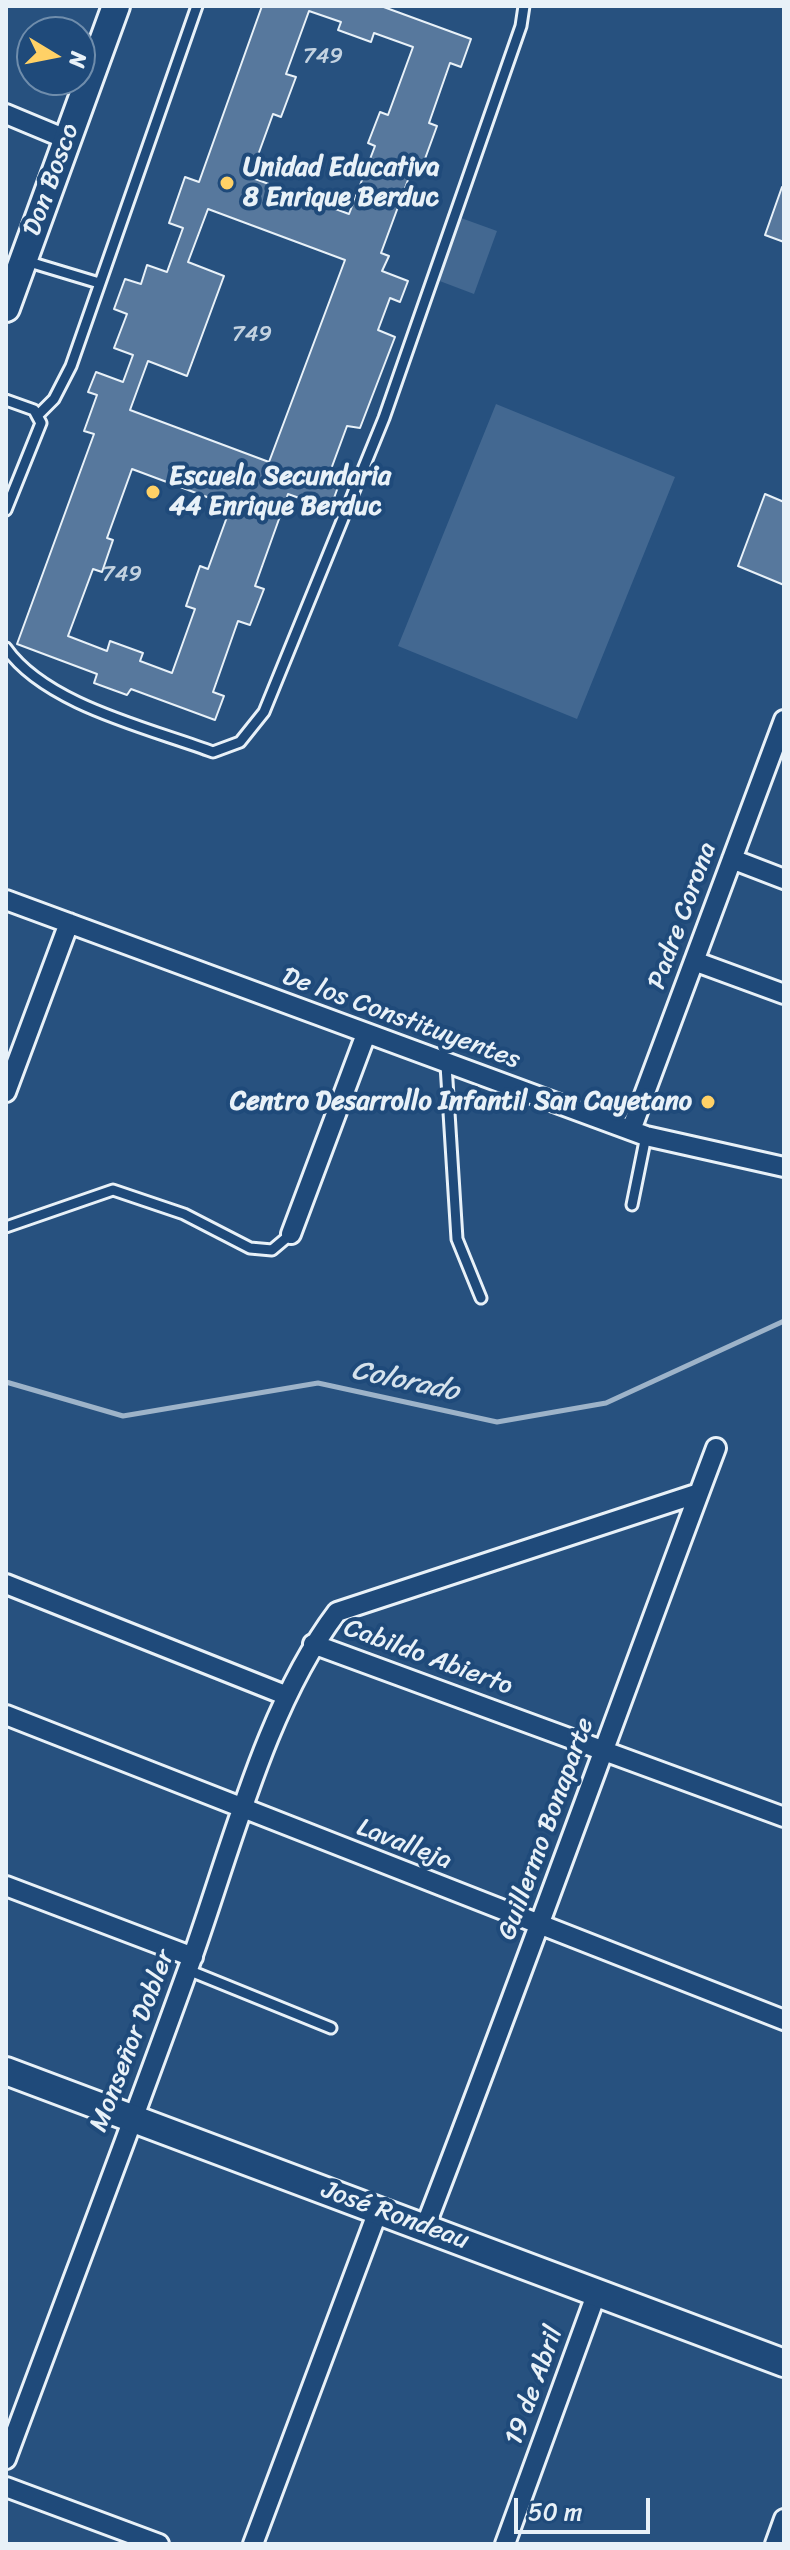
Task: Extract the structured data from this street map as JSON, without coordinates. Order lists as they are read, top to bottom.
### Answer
{
  "streets": {
    "street": [
      "Don Bosco",
      "Padre Corona",
      "De los Constituyentes",
      "Cabildo Abierto",
      "Guillermo Bonaparte",
      "Lavalleja",
      "Monseñor Dobler",
      "José Rondeau",
      "19 de Abril"
    ]
  },
  "crossings": [
    ["Padre Corona", "De los Constituyentes"],
    ["Cabildo Abierto", "Guillermo Bonaparte"],
    ["Cabildo Abierto", "Monseñor Dobler"],
    ["Guillermo Bonaparte", "Lavalleja"],
    ["Guillermo Bonaparte", "José Rondeau"],
    ["Lavalleja", "Monseñor Dobler"],
    ["Monseñor Dobler", "José Rondeau"],
    ["José Rondeau", "19 de Abril"]
  ],
  "water": ["Colorado"],
  "places": ["Unidad Educativa 8 Enrique Berduc", "Escuela Secundaria 44 Enrique Berduc", "Centro Desarrollo Infantil San Cayetano"],
  "house_numbers": ["749", "749", "749"],
  "scale_bar": "50 m",
  "north": "right"
}
